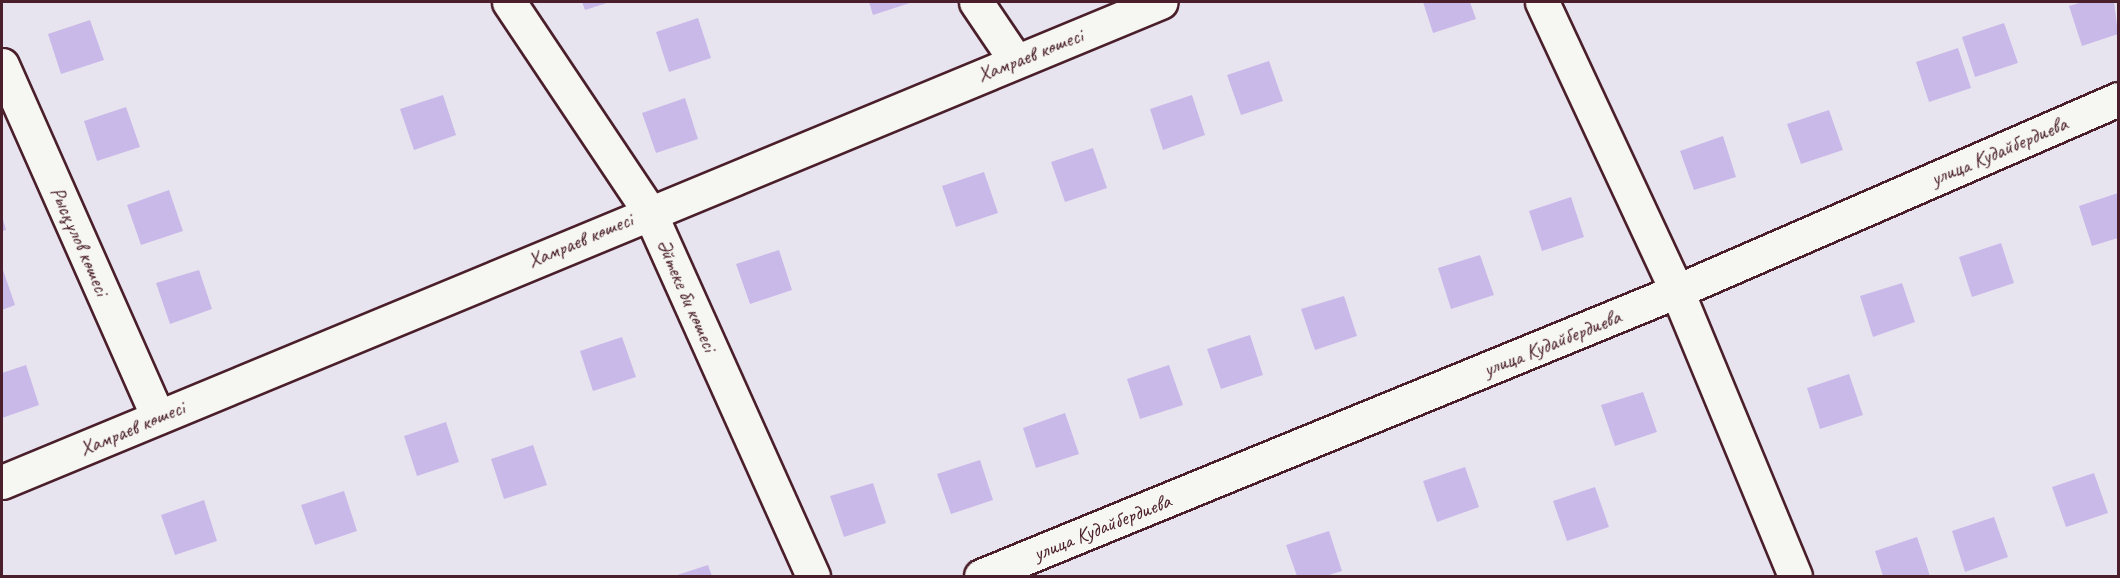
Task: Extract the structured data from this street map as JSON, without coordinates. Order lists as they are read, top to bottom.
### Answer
{
  "streets": {
    "street": [
      "Хамраев көшесі",
      "улица Кудайбердиева",
      "Рысқұлов көшесі",
      "Әйтеке би көшесі"
    ]
  },
  "crossings": [
    ["Хамраев көшесі", "Рысқұлов көшесі"],
    ["Хамраев көшесі", "Әйтеке би көшесі"]
  ]
}
